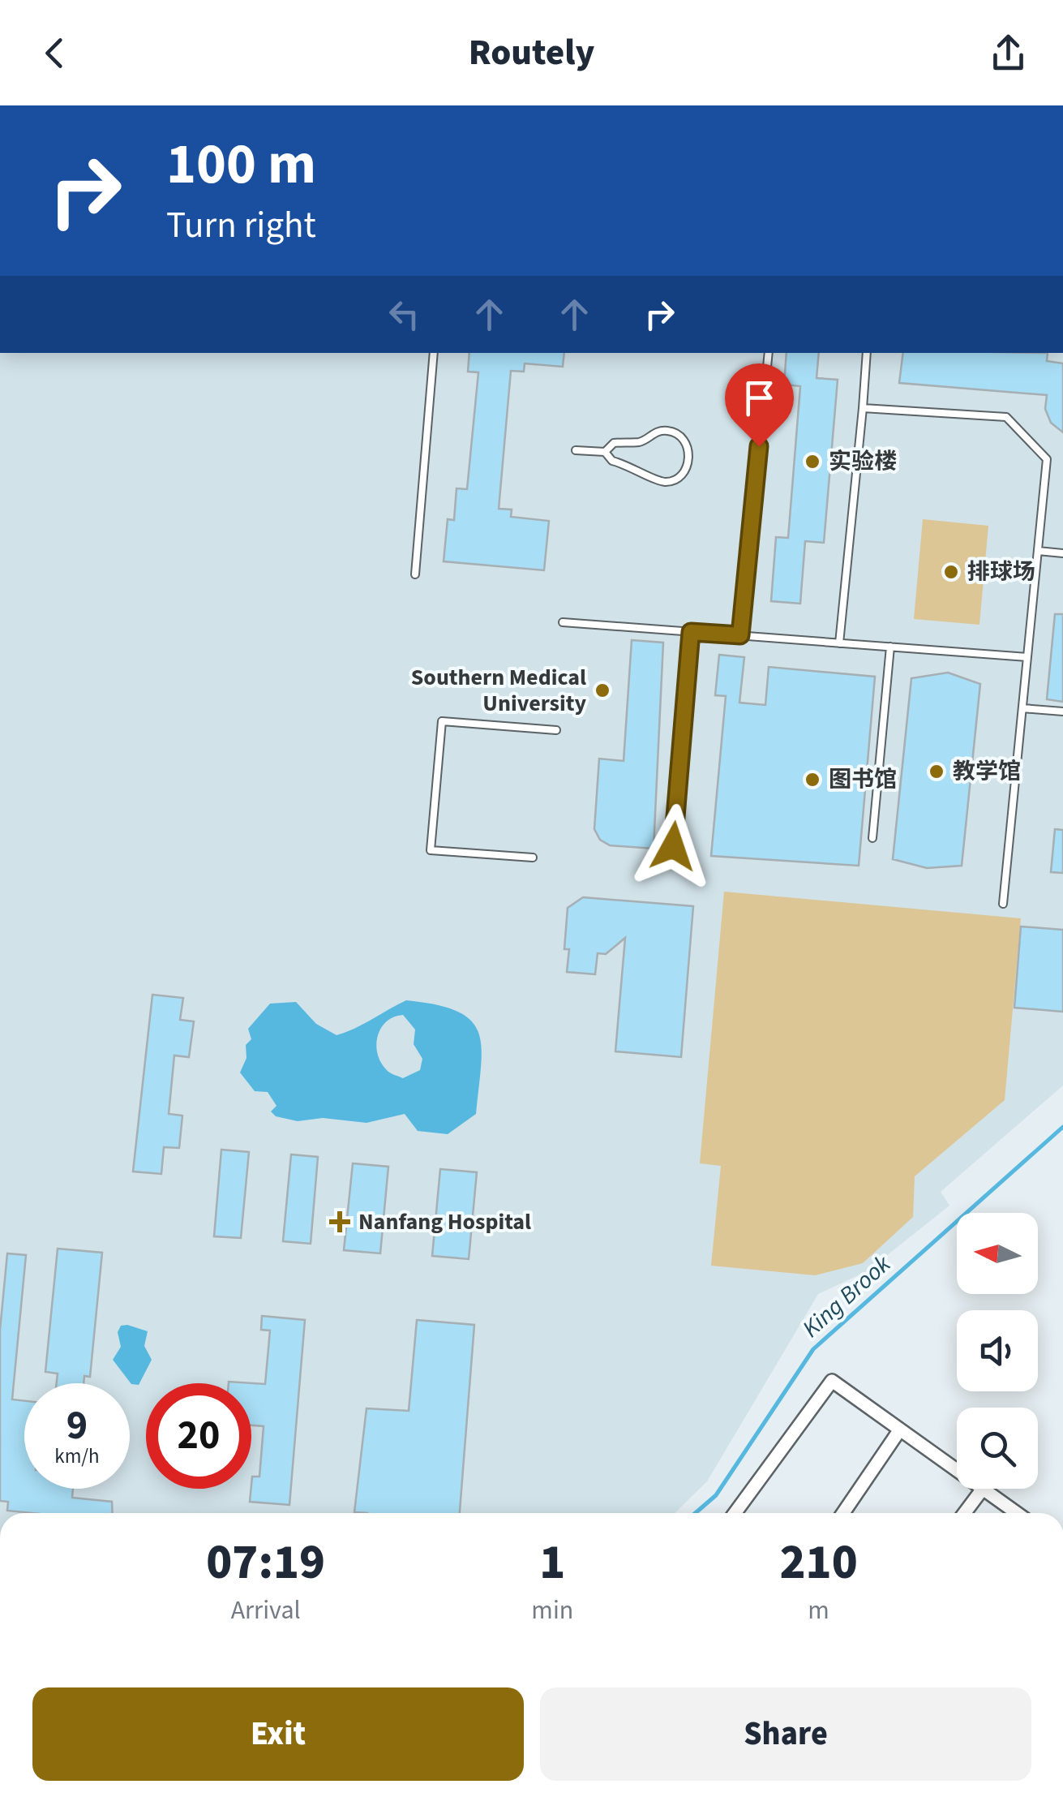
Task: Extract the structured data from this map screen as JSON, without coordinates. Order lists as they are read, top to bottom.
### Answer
{
  "water": ["King Brook"],
  "places": {
    "other": [
      "实验楼",
      "排球场",
      "Southern Medical University",
      "教学馆",
      "图书馆"
    ],
    "health": ["Nanfang Hospital"]
  },
  "north": "left",
  "page": {
    "header": "Routely",
    "turn": ["100 m", "Turn right"],
    "speed": "9 km/h",
    "limit": "20",
    "eta": [
      "07:19",
      "Arrival",
      "1",
      "min",
      "210",
      "m"
    ],
    "buttons": ["Exit", "Share"]
  }
}
